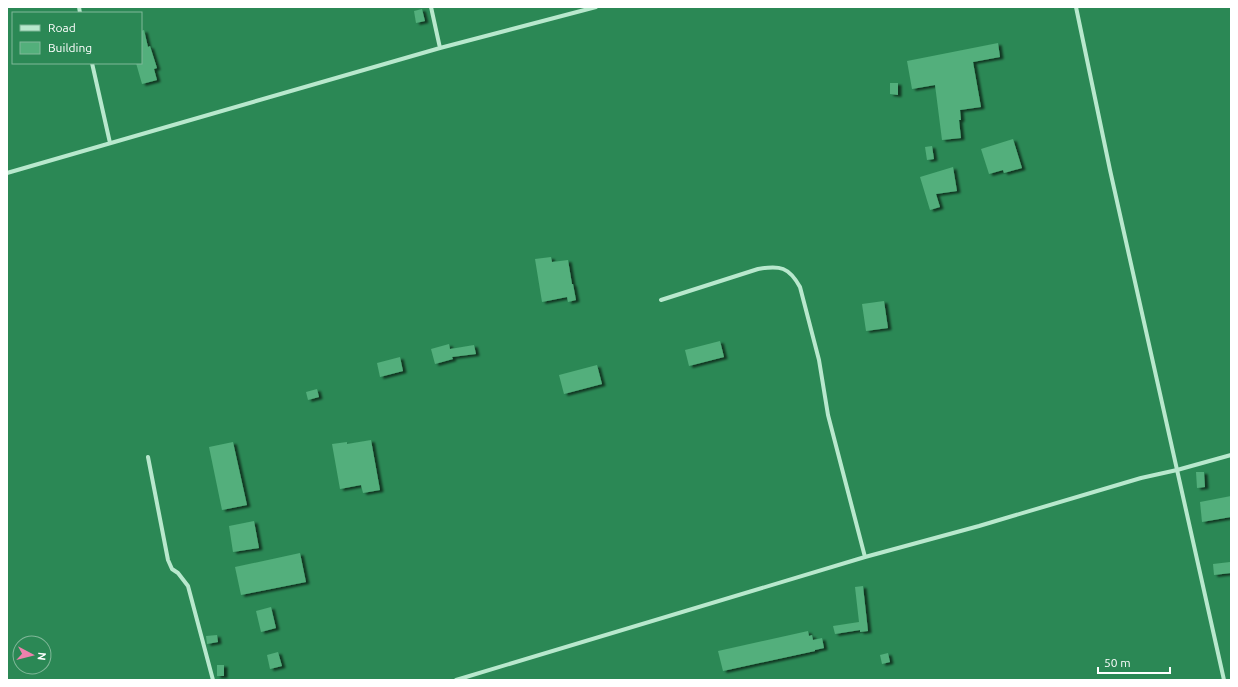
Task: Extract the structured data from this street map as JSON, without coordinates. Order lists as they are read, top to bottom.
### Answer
{
  "legend": ["Road", "Building"],
  "scale_bar": "50 m",
  "north": "right"
}
